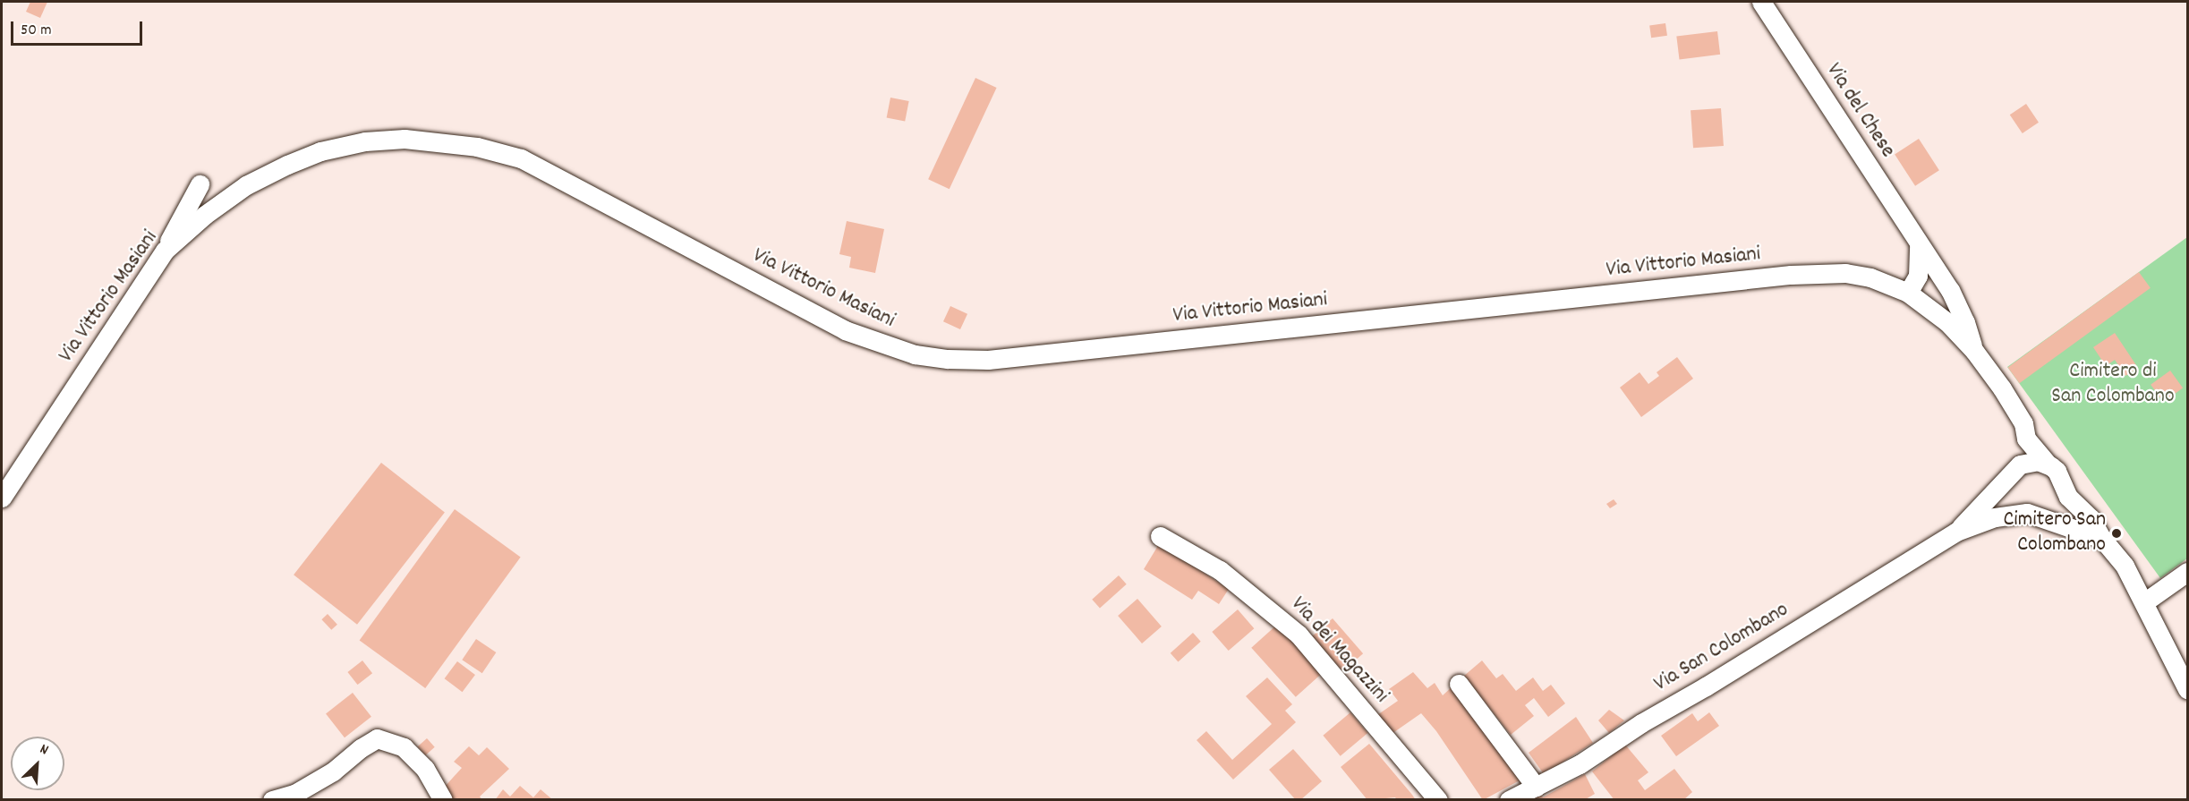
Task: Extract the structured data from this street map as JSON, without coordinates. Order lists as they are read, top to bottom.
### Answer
{
  "streets": {
    "street": [
      "Via del Chese",
      "Via Vittorio Masiani",
      "Via San Colombano",
      "Via dei Magazzini"
    ]
  },
  "crossings": [
    ["Via del Chese", "Via Vittorio Masiani"],
    ["Via del Chese", "Via San Colombano"]
  ],
  "parks": ["Cimitero di San Colombano"],
  "places": ["Cimitero San Colombano"],
  "scale_bar": "50 m",
  "north": "top right"
}
